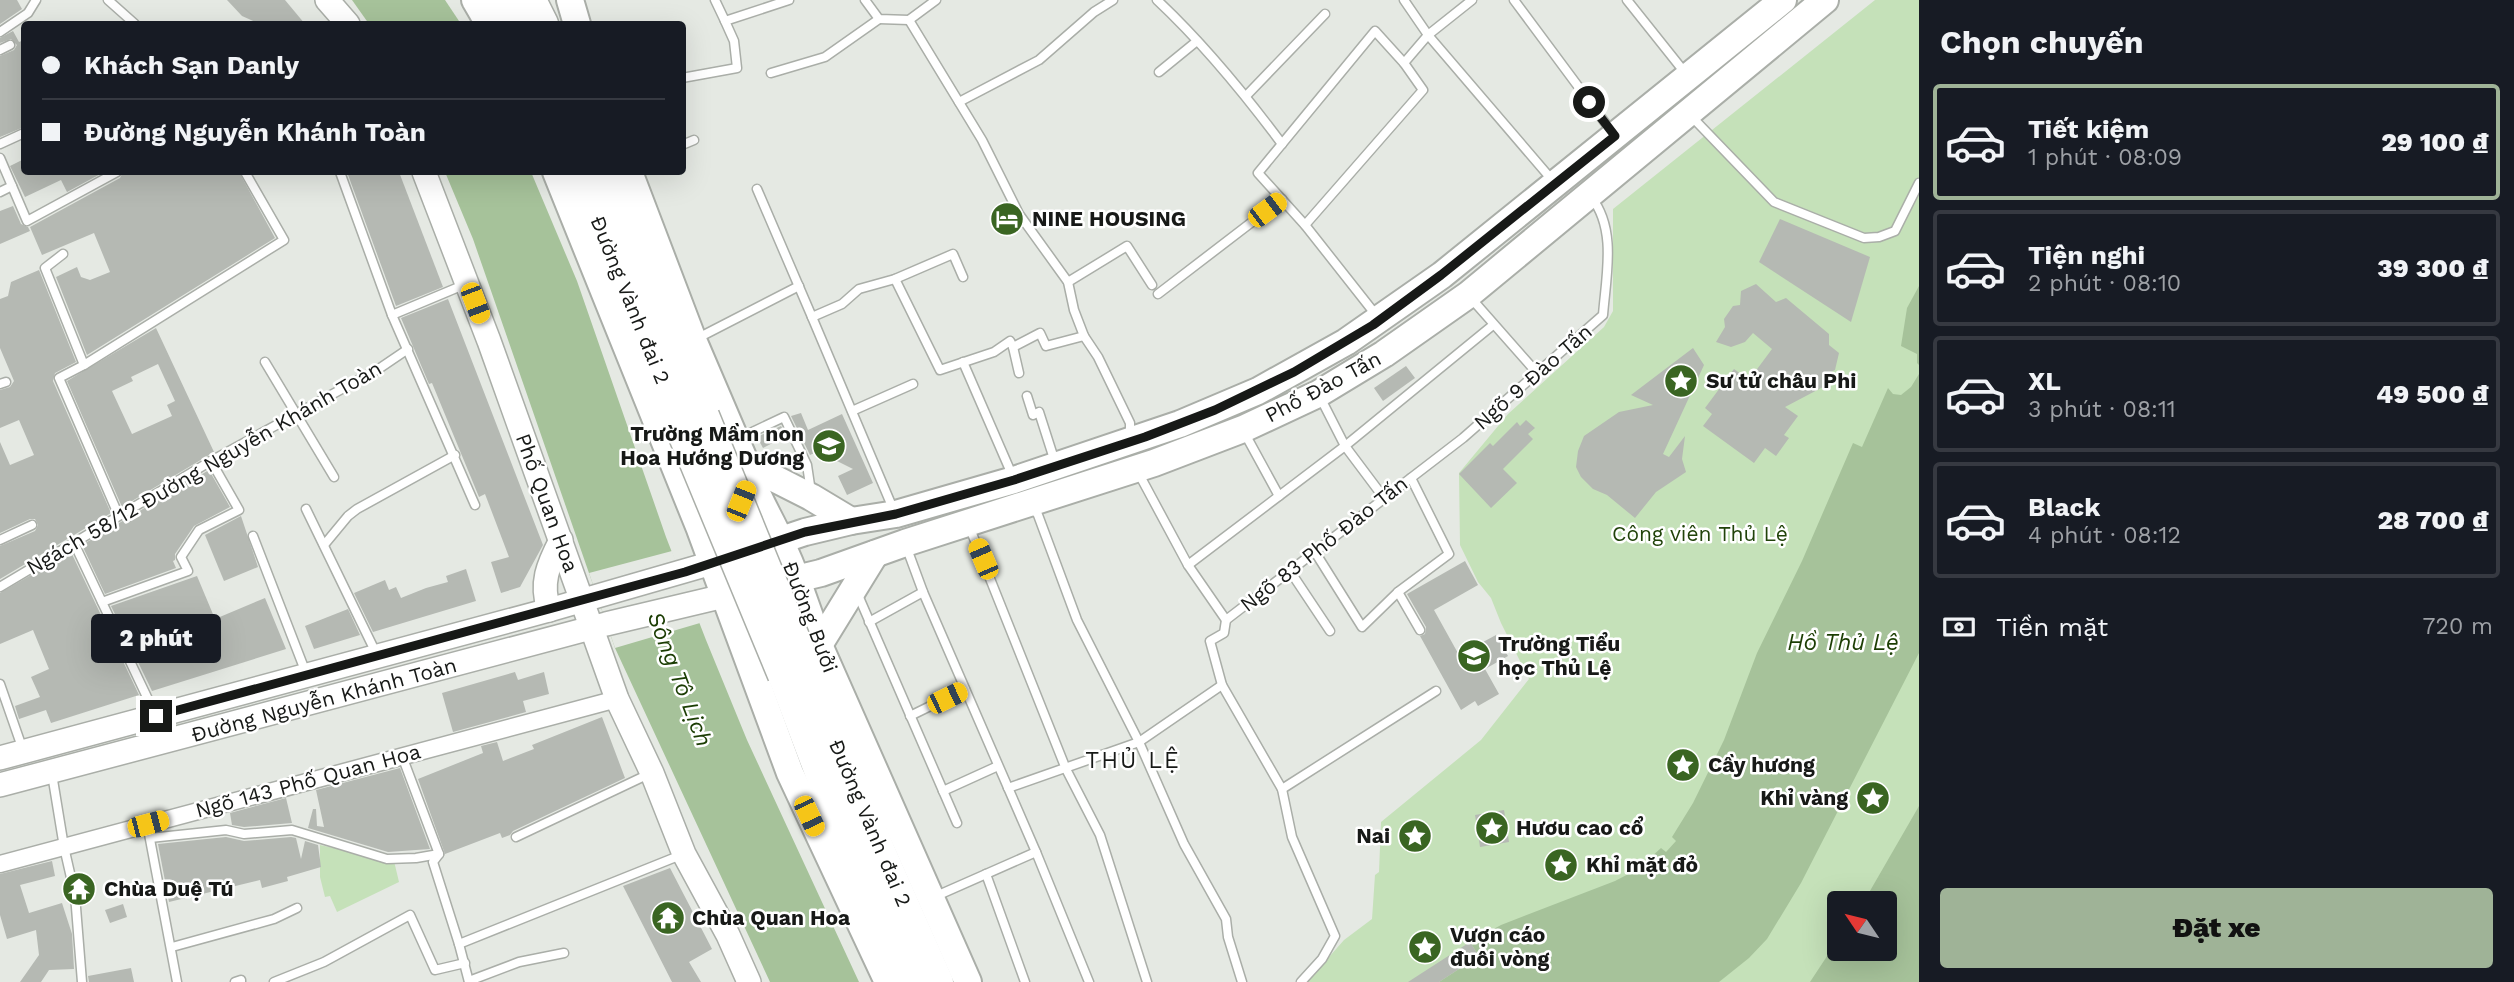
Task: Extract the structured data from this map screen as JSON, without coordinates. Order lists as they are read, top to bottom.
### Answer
{
  "streets": {
    "highway": ["Đường Vành đai 2"],
    "main road": [
      "Phố Đào Tấn",
      "Phố Quan Hoa",
      "Đường Bưởi",
      "Đường Nguyễn Khánh Toàn"
    ],
    "street": ["Ngõ 143 Phố Quan Hoa"],
    "lane": ["Ngõ 9 Đào Tấn", "Ngách 58/12 Đường Nguyễn Khánh Toàn", "Ngõ 83 Phố Đào Tấn"]
  },
  "crossings": [
    ["Đường Vành đai 2", "Đường Bưởi"],
    ["Ngõ 9 Đào Tấn", "Phố Đào Tấn"],
    ["Ngõ 9 Đào Tấn", "Ngõ 83 Phố Đào Tấn"],
    ["Phố Đào Tấn", "Ngõ 83 Phố Đào Tấn"],
    ["Phố Đào Tấn", "Đường Bưởi"],
    ["Phố Đào Tấn", "Đường Nguyễn Khánh Toàn"],
    ["Phố Quan Hoa", "Đường Nguyễn Khánh Toàn"],
    ["Phố Quan Hoa", "Ngõ 143 Phố Quan Hoa"]
  ],
  "districts": ["THỦ LỆ"],
  "water": ["Hồ Thủ Lệ", "Sông Tô Lịch"],
  "parks": ["Công viên Thủ Lệ"],
  "places": {
    "hotel": ["NINE HOUSING"],
    "place": [
      "Sư tử châu Phi",
      "Cầy hương",
      "Khỉ vàng",
      "Hươu cao cổ",
      "Nai",
      "Khỉ mặt đỏ",
      "Vượn cáo đuôi vòng"
    ],
    "school or university": ["Trường Mầm non Hoa Hướng Dương", "Trường Tiểu học Thủ Lệ"],
    "temple": ["Chùa Duệ Tú", "Chùa Quan Hoa"]
  },
  "north": "top left",
  "page": {
    "heading": "Chọn chuyến",
    "banner": ["Khách Sạn Danly", "Đường Nguyễn Khánh Toàn"],
    "list": [
      {
        "name": "Tiết kiệm",
        "note": "1 phút · 08:09",
        "value": "29 100 ₫"
      },
      {
        "name": "Tiện nghi",
        "note": "2 phút · 08:10",
        "value": "39 300 ₫"
      },
      {
        "name": "XL",
        "note": "3 phút · 08:11",
        "value": "49 500 ₫"
      },
      {
        "name": "Black",
        "note": "4 phút · 08:12",
        "value": "28 700 ₫"
      }
    ],
    "pay": ["Tiền mặt", "720 m"],
    "bubble": "2 phút",
    "buttons": "Đặt xe"
  }
}
